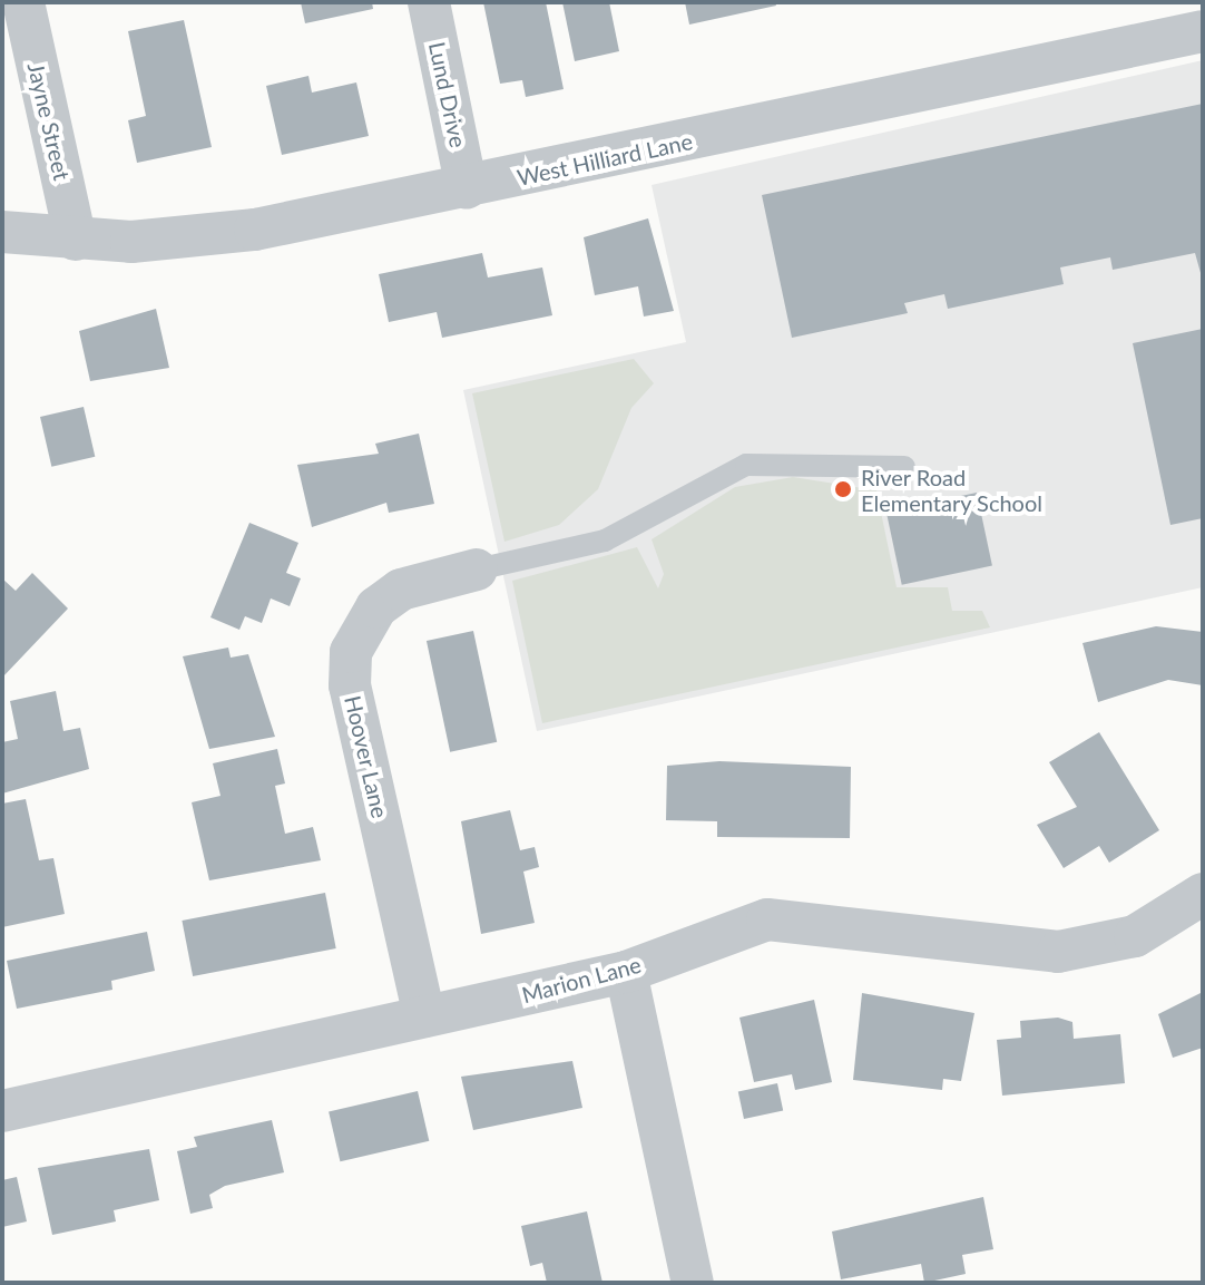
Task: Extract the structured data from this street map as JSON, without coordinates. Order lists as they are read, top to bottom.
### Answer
{
  "streets": {
    "street": [
      "Lund Drive",
      "Jayne Street",
      "West Hilliard Lane",
      "Hoover Lane",
      "Marion Lane"
    ]
  },
  "crossings": [
    ["Lund Drive", "West Hilliard Lane"],
    ["Jayne Street", "West Hilliard Lane"],
    ["Hoover Lane", "Marion Lane"]
  ],
  "places": ["River Road Elementary School"]
}
